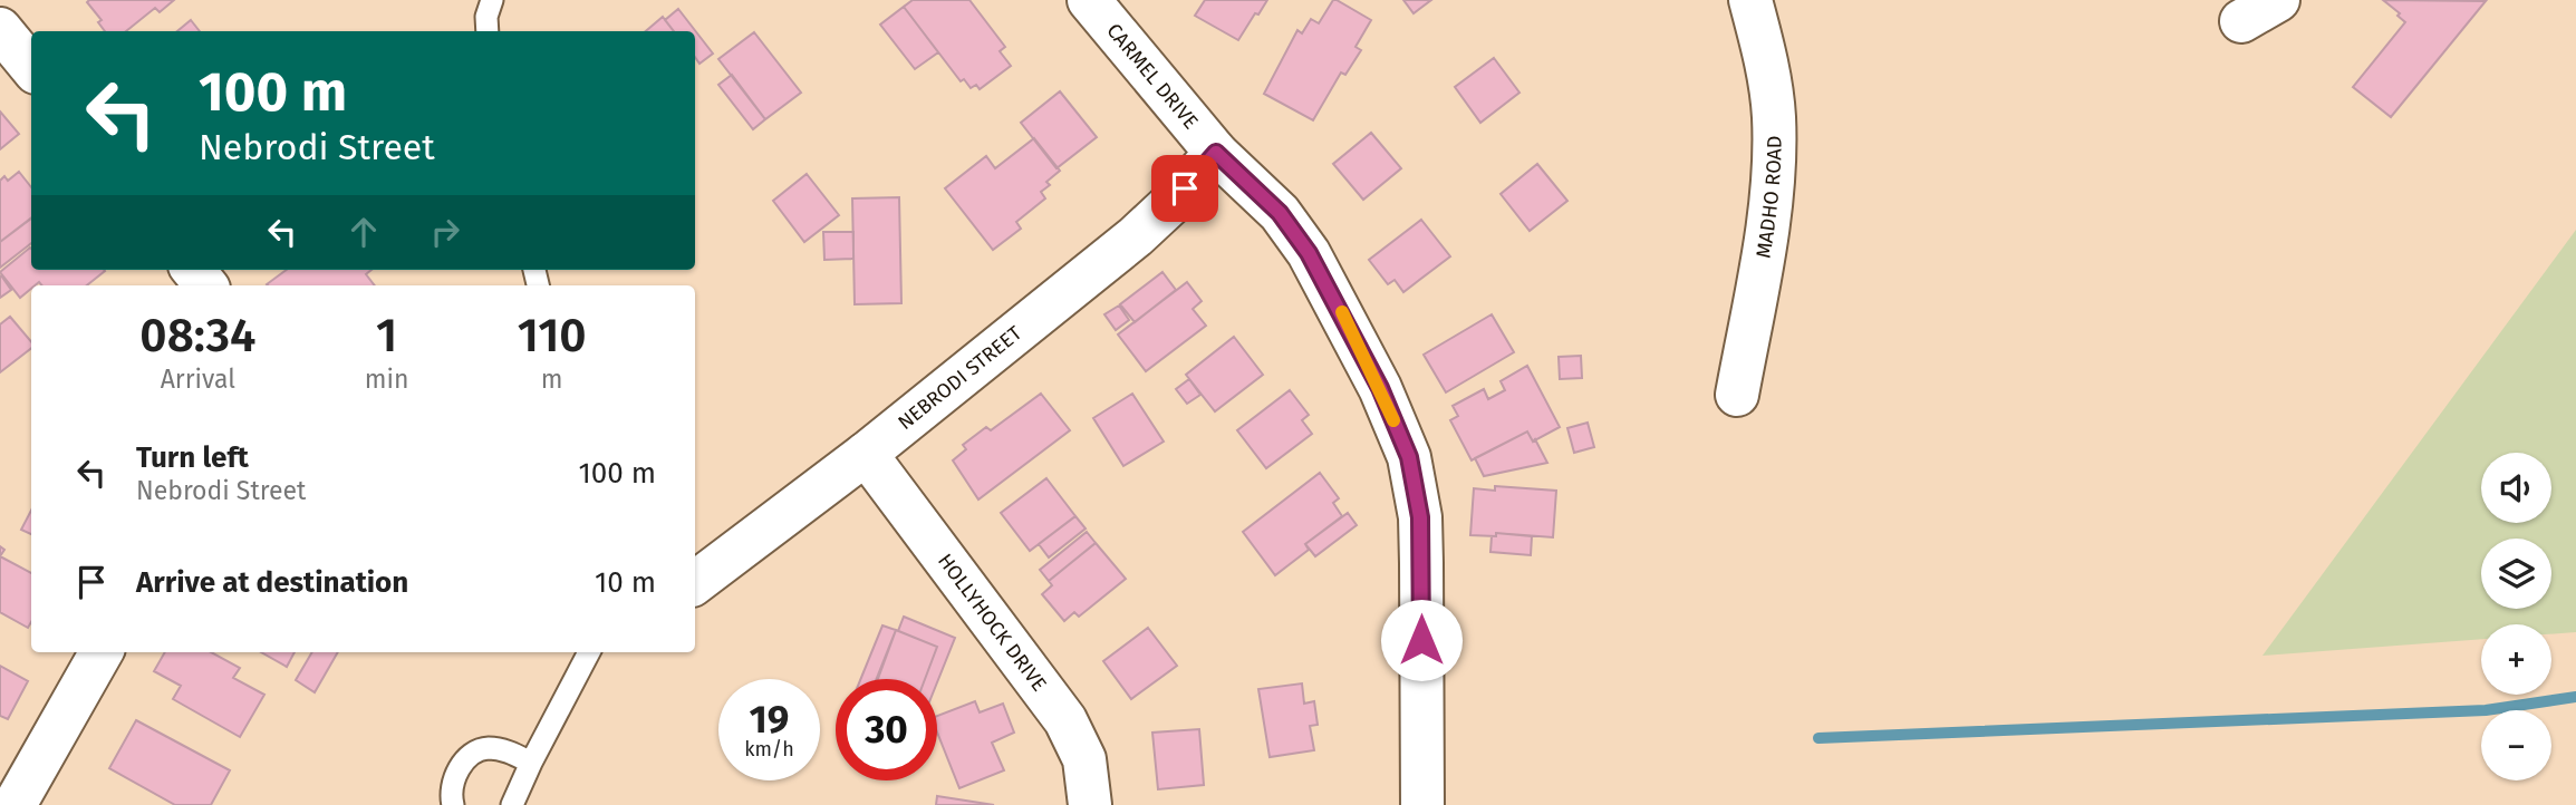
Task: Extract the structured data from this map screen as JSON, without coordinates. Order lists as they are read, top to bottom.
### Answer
{
  "streets": {
    "street": [
      "CARMEL DRIVE",
      "MADHO ROAD",
      "NEBRODI STREET",
      "HOLLYHOCK DRIVE"
    ]
  },
  "crossings": [
    ["CARMEL DRIVE", "NEBRODI STREET"],
    ["NEBRODI STREET", "HOLLYHOCK DRIVE"]
  ],
  "page": {
    "turn": ["100 m", "Nebrodi Street"],
    "eta": [
      "08:34",
      "Arrival",
      "1",
      "min",
      "110",
      "m"
    ],
    "list": [
      {
        "name": "Turn left",
        "note": "Nebrodi Street",
        "value": "100 m"
      },
      {
        "name": "Arrive at destination",
        "value": "10 m"
      }
    ],
    "map_buttons": ["+", "−"],
    "speed": "19 km/h",
    "limit": "30"
  }
}
